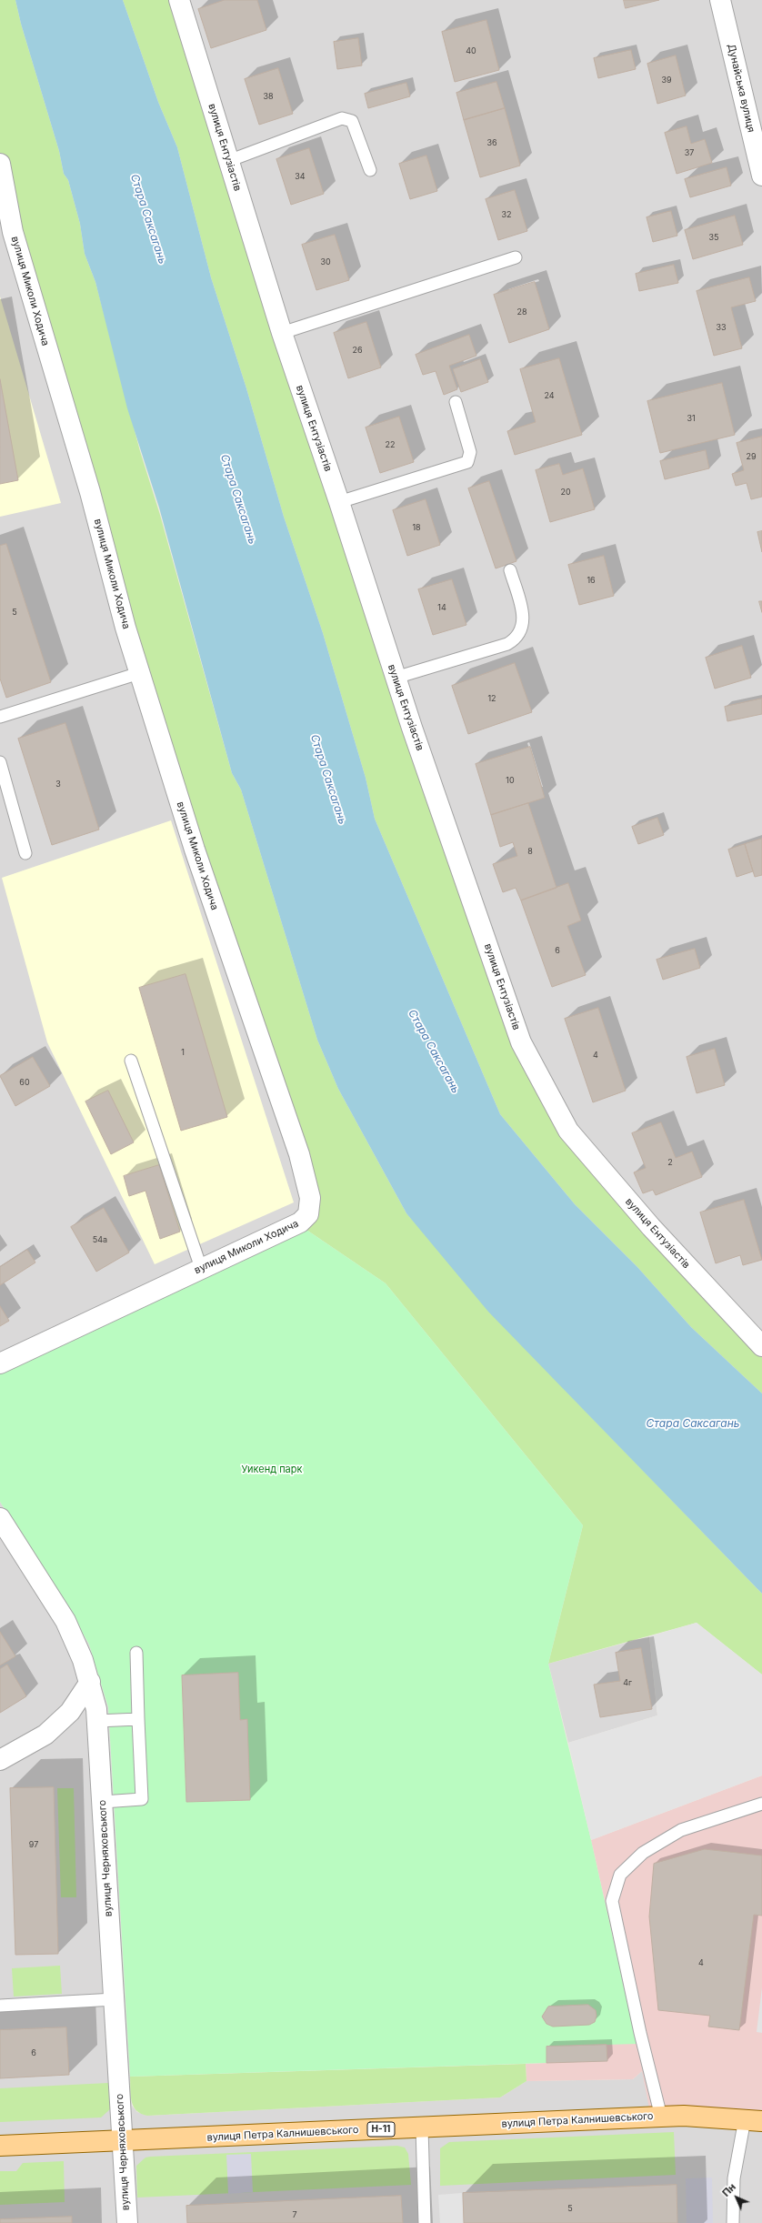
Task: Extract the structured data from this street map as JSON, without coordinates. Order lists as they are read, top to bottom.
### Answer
{
  "streets": {
    "main road": ["вулиця Петра Калнишевського", "Н-11"],
    "street": [
      "Дунайська вулиця",
      "вулиця Ентузіастів",
      "вулиця Миколи Ходича",
      "вулиця Черняховського"
    ]
  },
  "crossings": [
    ["вулиця Черняховського", "вулиця Петра Калнишевського"]
  ],
  "water": ["Стара Саксагань"],
  "parks": ["Уикенд парк"],
  "house_numbers": [
    "40",
    "39",
    "38",
    "36",
    "37",
    "34",
    "32",
    "35",
    "30",
    "28",
    "33",
    "26",
    "24",
    "31",
    "22",
    "29",
    "20",
    "18",
    "16",
    "14",
    "5",
    "12",
    "10",
    "3",
    "8",
    "6",
    "1",
    "4",
    "60",
    "2",
    "54а",
    "4г",
    "97",
    "4",
    "6",
    "5",
    "7"
  ],
  "north": "top left"
}
